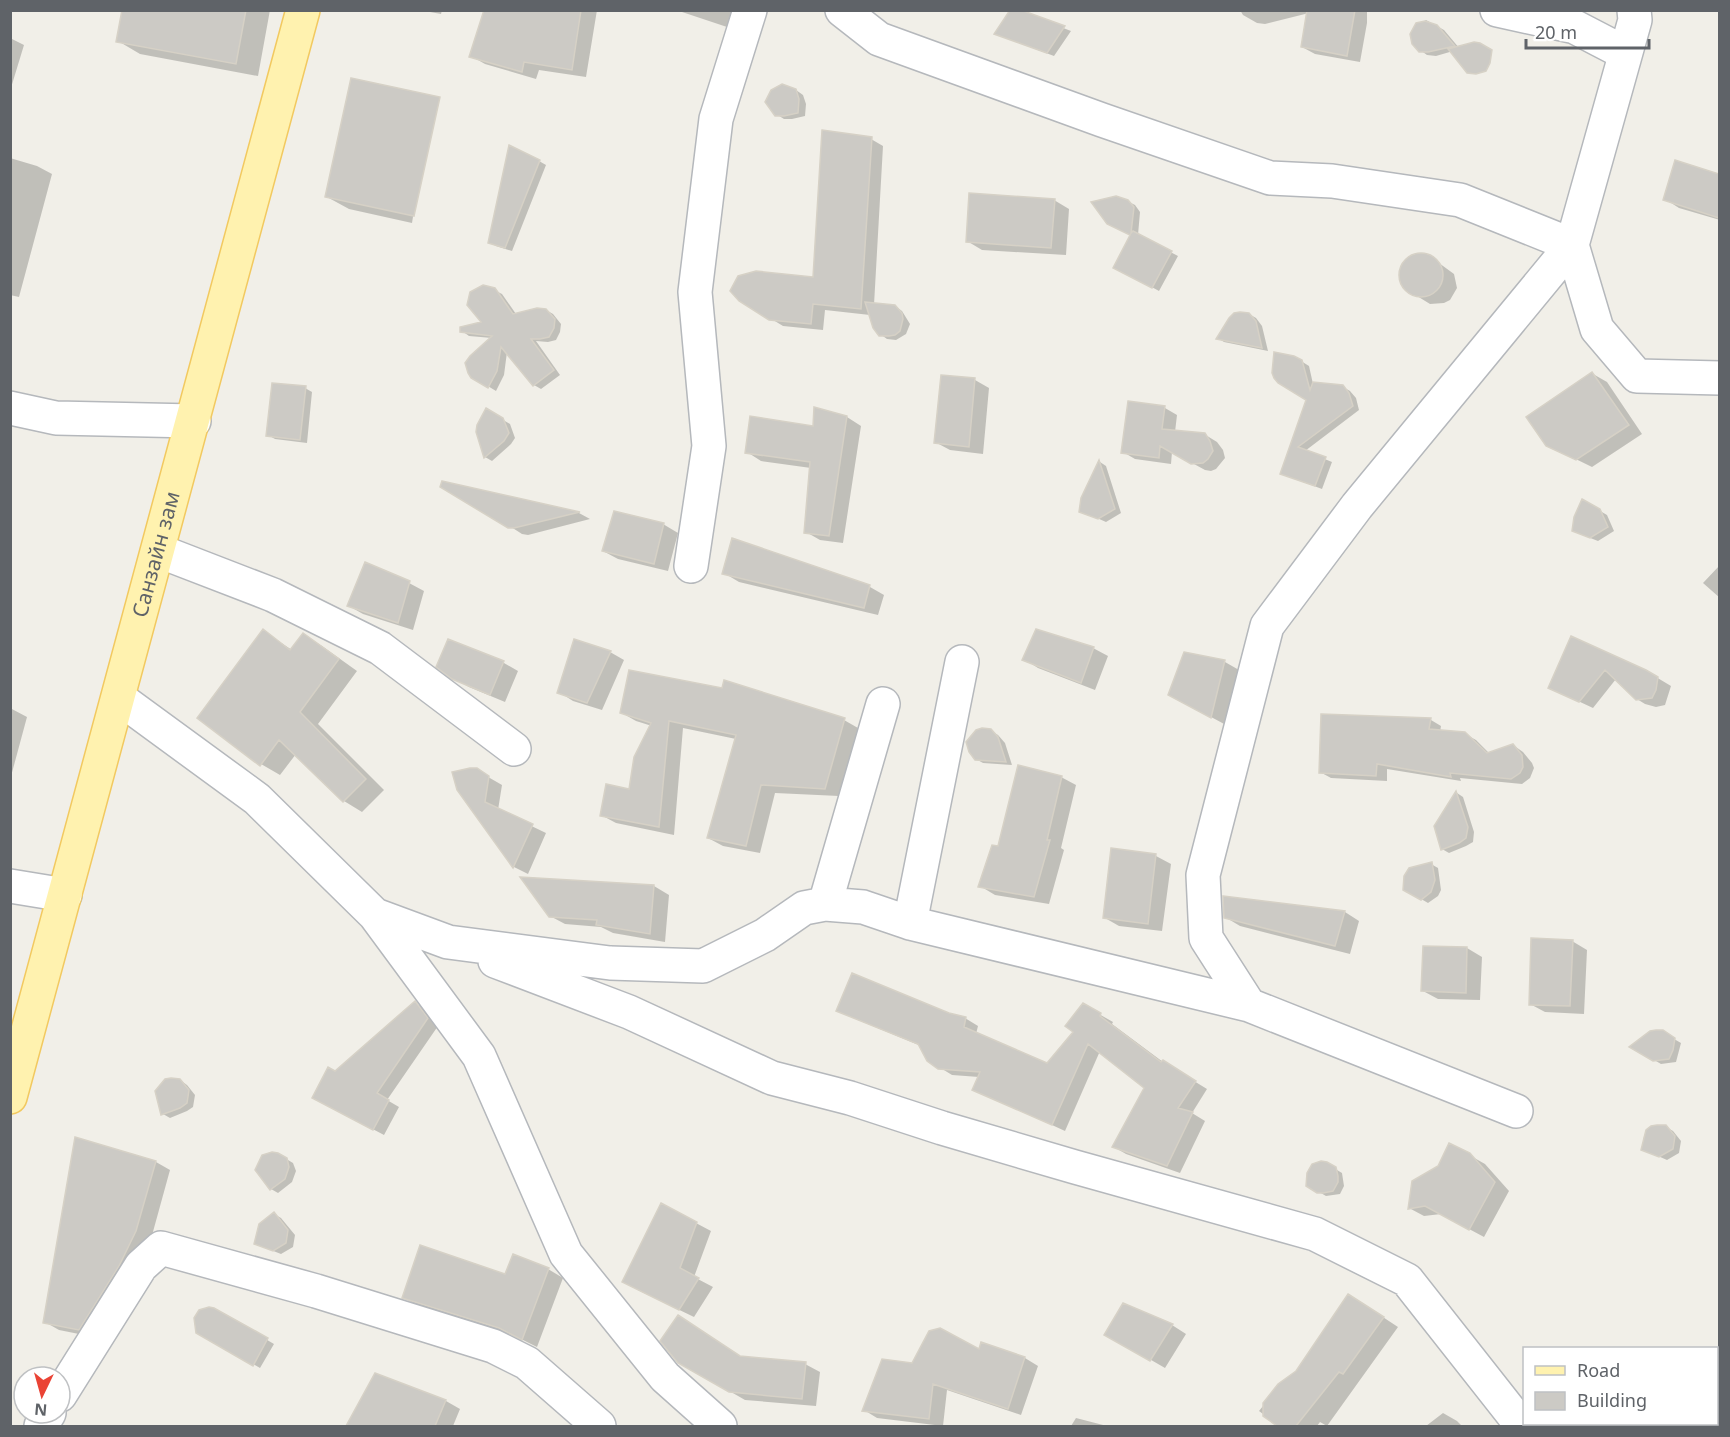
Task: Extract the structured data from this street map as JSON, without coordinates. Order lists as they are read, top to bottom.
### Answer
{
  "streets": {
    "main road": ["Санзайн зам"]
  },
  "legend": ["Road", "Building"],
  "scale_bar": "20 m",
  "north": "bottom"
}
